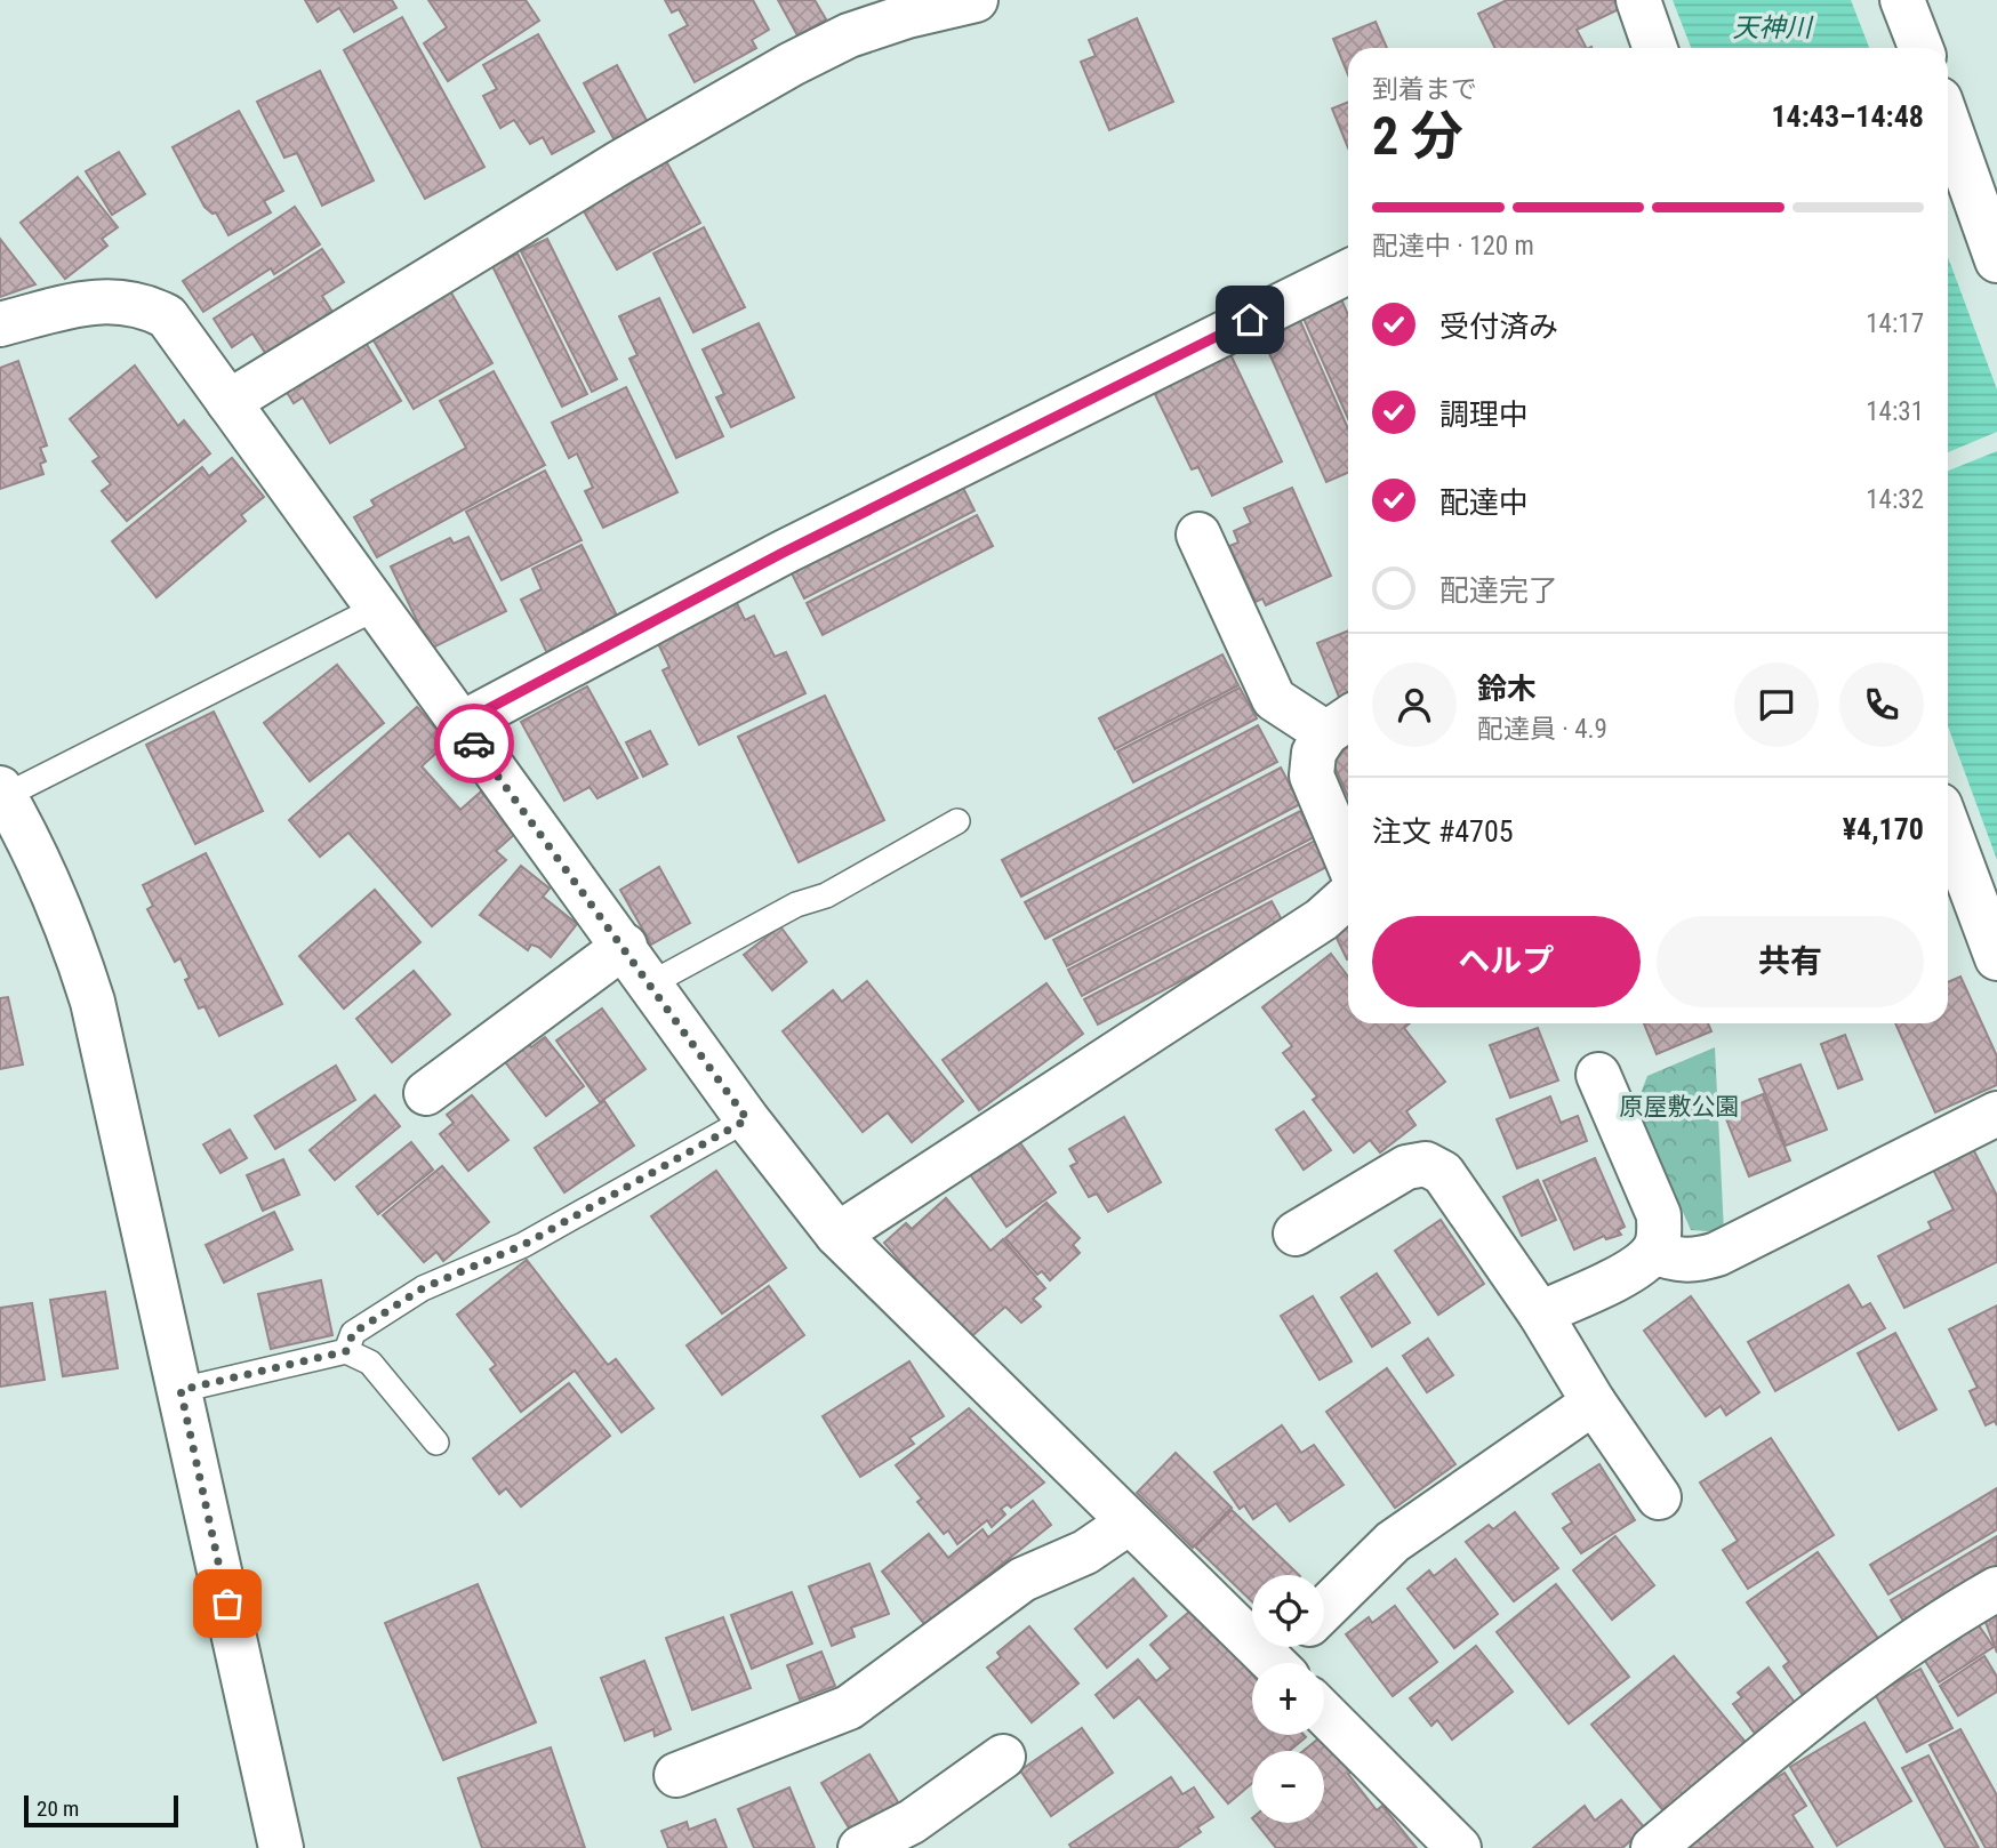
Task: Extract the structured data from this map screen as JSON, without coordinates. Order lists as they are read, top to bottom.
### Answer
{
  "water": ["天神川"],
  "parks": ["原屋敷公園"],
  "scale_bar": "20 m",
  "page": {
    "heading": ["2 分", "到着まで", "14:43–14:48"],
    "panel": [
      "鈴木",
      "配達員 · 4.9",
      "注文 #4705",
      "¥4,170"
    ],
    "bar": "配達中 · 120 m",
    "list": [
      ["受付済み", "14:17"],
      ["調理中", "14:31"],
      ["配達中", "14:32"],
      "配達完了"
    ],
    "buttons": ["ヘルプ", "共有"],
    "map_buttons": ["+", "−"],
    "scale": "20 m"
  }
}
